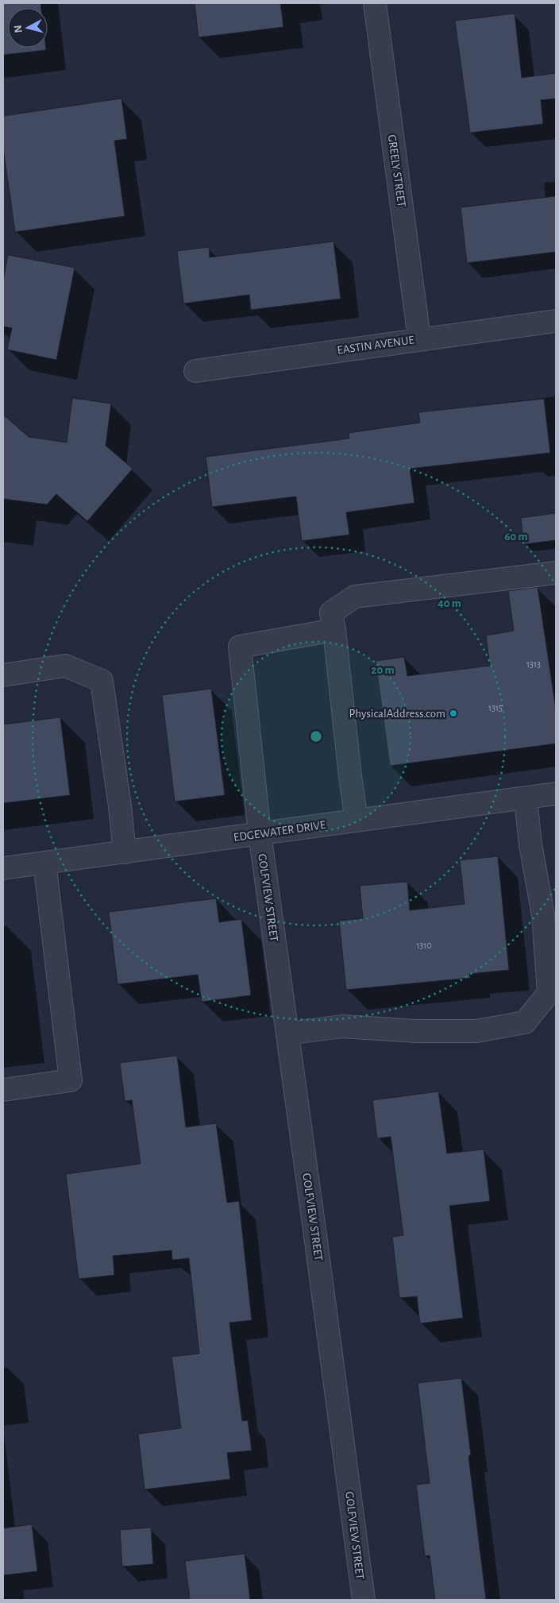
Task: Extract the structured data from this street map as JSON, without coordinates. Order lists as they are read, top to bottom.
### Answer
{
  "streets": {
    "street": [
      "GREELY STREET",
      "EASTIN AVENUE",
      "EDGEWATER DRIVE",
      "GOLFVIEW STREET"
    ]
  },
  "crossings": [
    ["GREELY STREET", "EASTIN AVENUE"],
    ["EDGEWATER DRIVE", "GOLFVIEW STREET"]
  ],
  "places": ["PhysicalAddress.com"],
  "house_numbers": ["1313", "1315", "1310"],
  "north": "left",
  "rings": ["60 m", "40 m", "20 m"]
}
